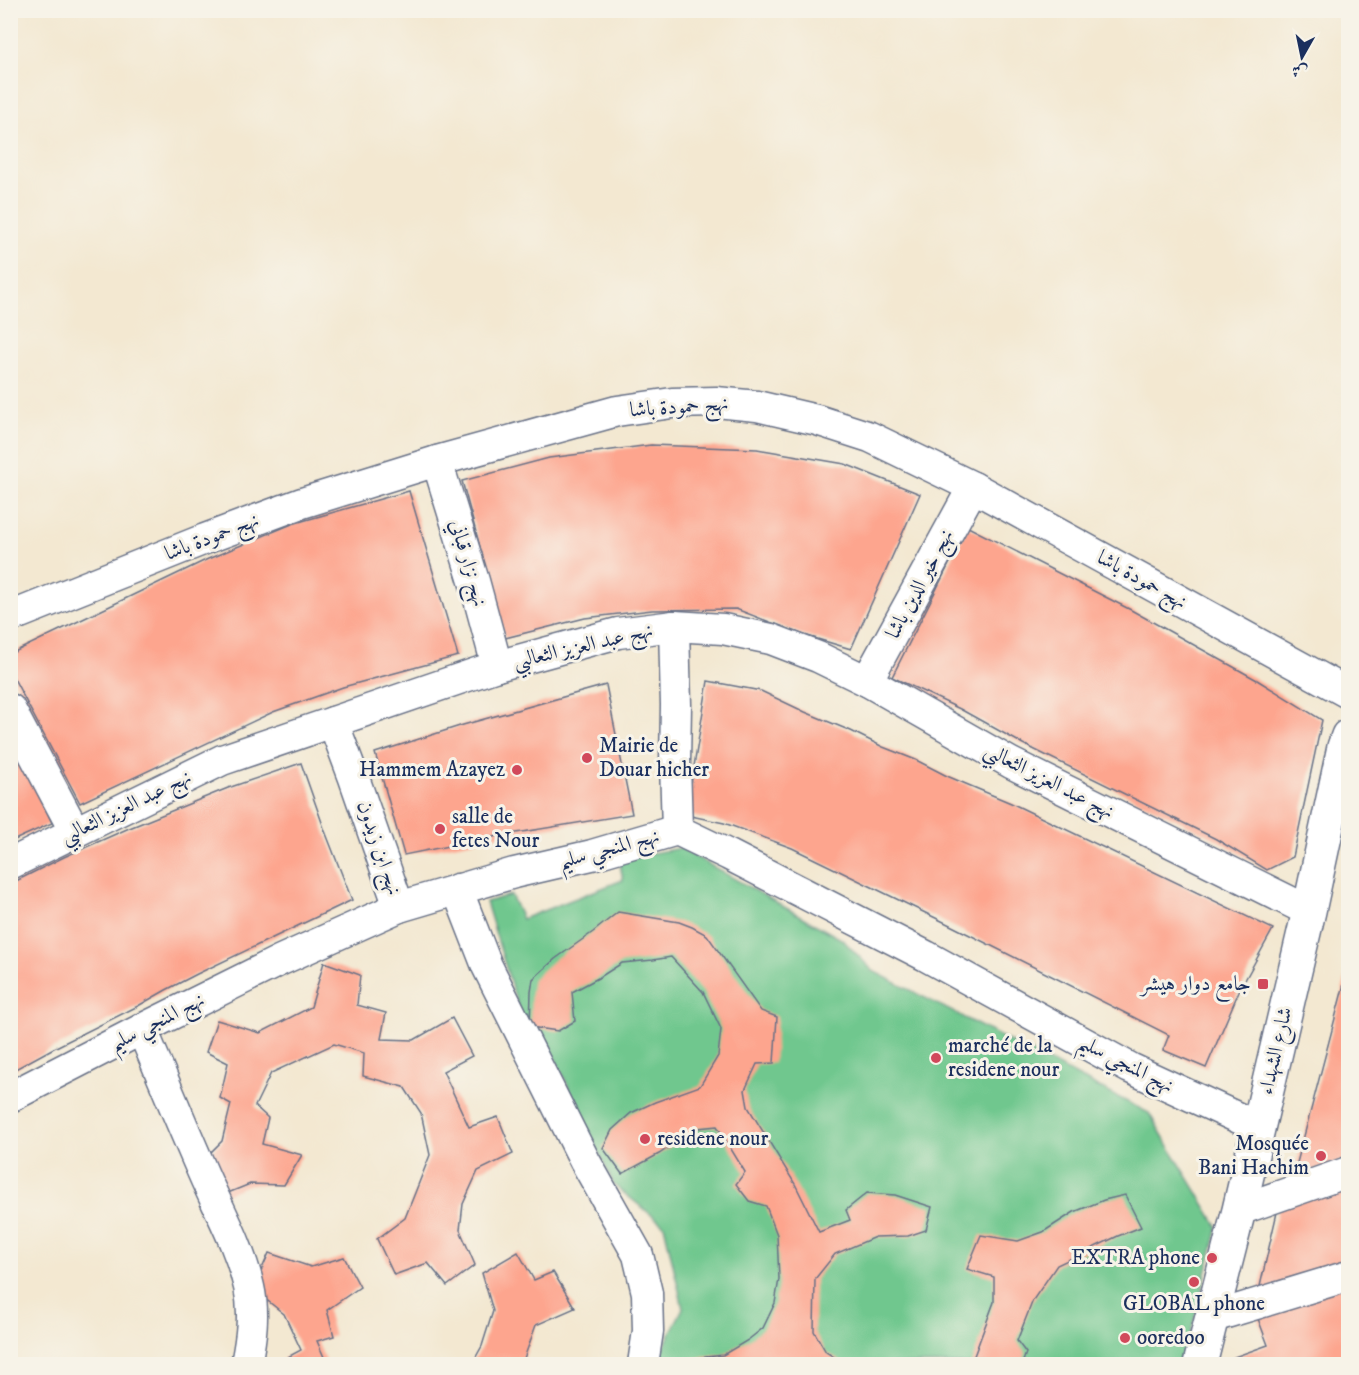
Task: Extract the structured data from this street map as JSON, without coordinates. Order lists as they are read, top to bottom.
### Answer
{
  "streets": {
    "street": [
      "نهج حمودة باشا",
      "نهج نزار قباني",
      "نهج خير الدين باشا",
      "نهج عبد العزيز الثعالبي",
      "نهج ابن زيدون",
      "نهج المنجي سليم",
      "شارع الشهداء"
    ]
  },
  "crossings": [
    ["نهج حمودة باشا", "نهج نزار قباني"],
    ["نهج حمودة باشا", "نهج خير الدين باشا"],
    ["نهج نزار قباني", "نهج عبد العزيز الثعالبي"],
    ["نهج خير الدين باشا", "نهج عبد العزيز الثعالبي"],
    ["نهج عبد العزيز الثعالبي", "نهج ابن زيدون"],
    ["نهج عبد العزيز الثعالبي", "شارع الشهداء"],
    ["نهج ابن زيدون", "نهج المنجي سليم"],
    ["نهج المنجي سليم", "شارع الشهداء"]
  ],
  "places": {
    "other": [
      "Mairie de Douar hicher",
      "Hammem Azayez",
      "salle de fetes Nour",
      "marché de la residene nour",
      "residene nour",
      "Mosquée Bani Hachim",
      "EXTRA phone",
      "GLOBAL phone",
      "ooredoo"
    ],
    "transit": ["جامع دوار هيشر"]
  },
  "north": "bottom"
}
